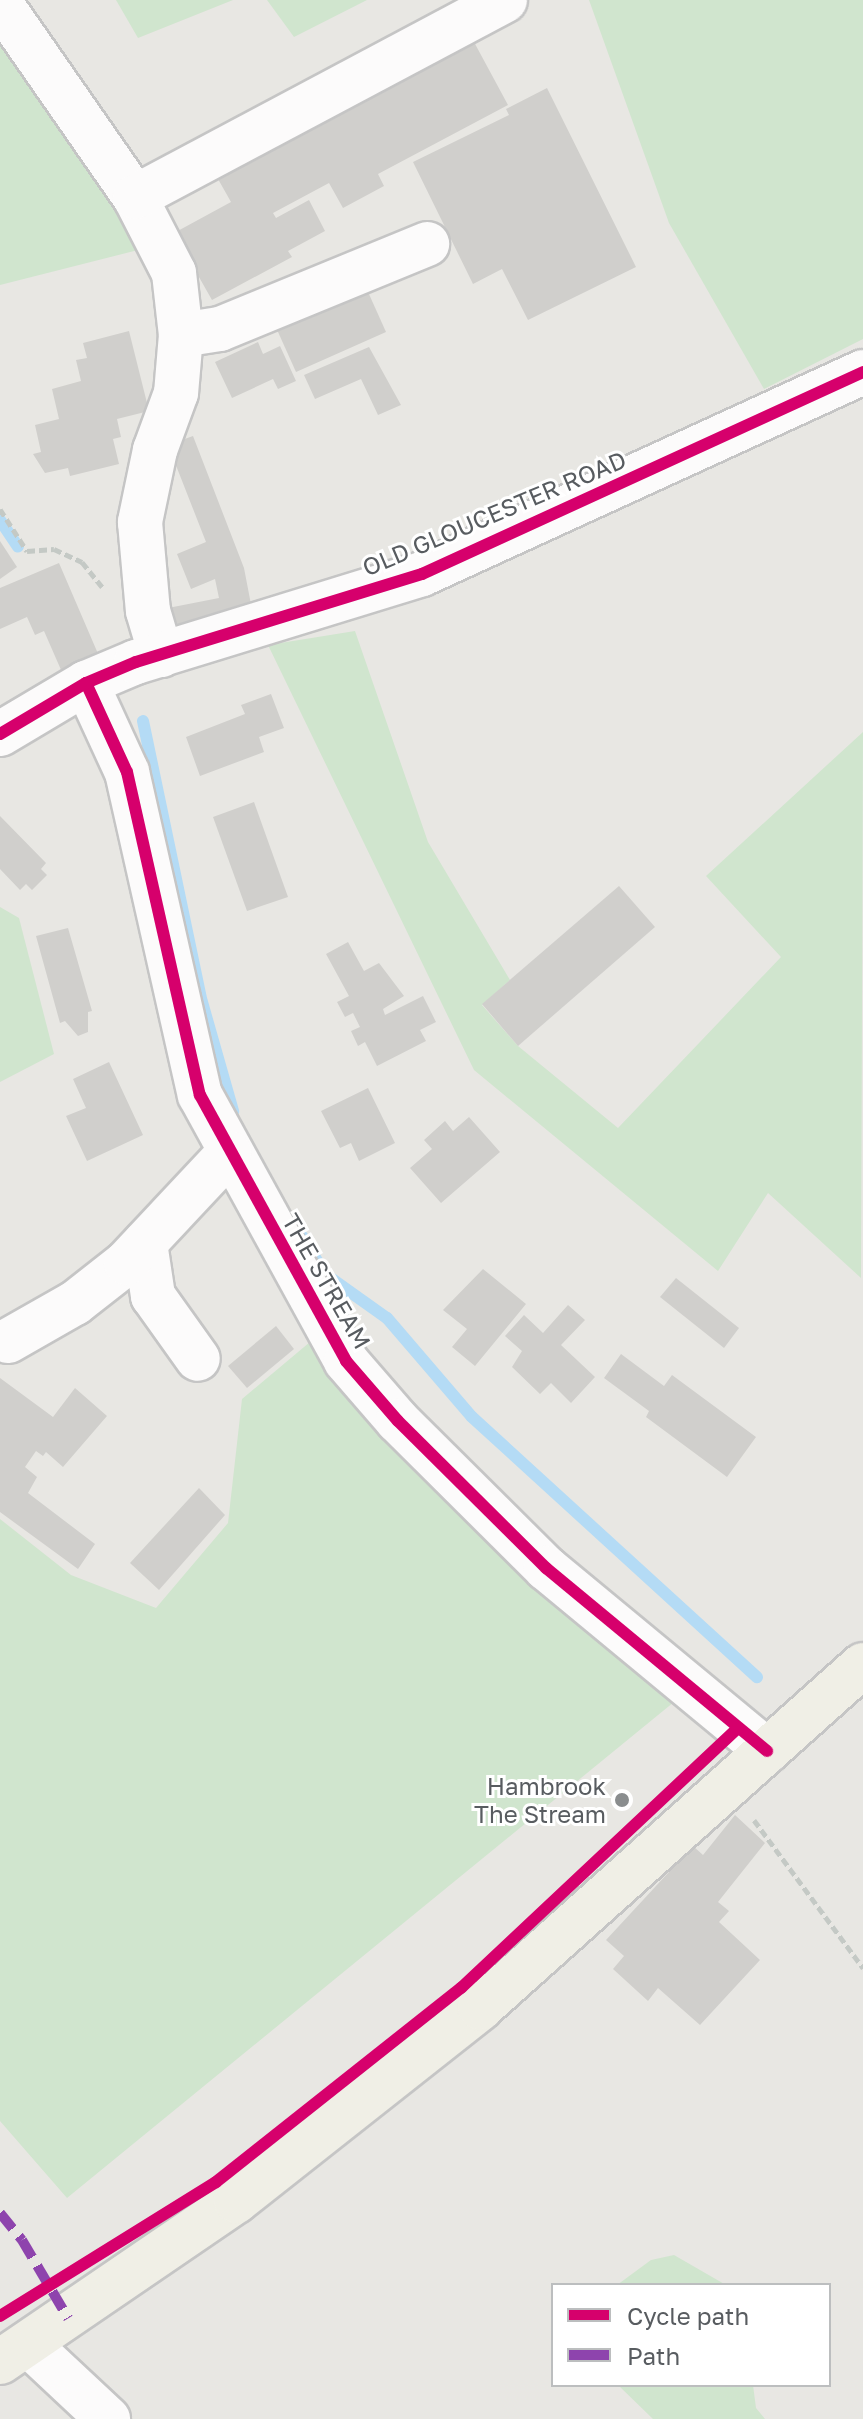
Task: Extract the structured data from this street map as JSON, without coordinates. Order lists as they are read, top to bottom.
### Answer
{
  "streets": {
    "street": ["OLD GLOUCESTER ROAD", "THE STREAM"]
  },
  "crossings": [
    ["OLD GLOUCESTER ROAD", "THE STREAM"]
  ],
  "places": ["Hambrook The Stream"],
  "legend": ["Cycle path", "Path"]
}
